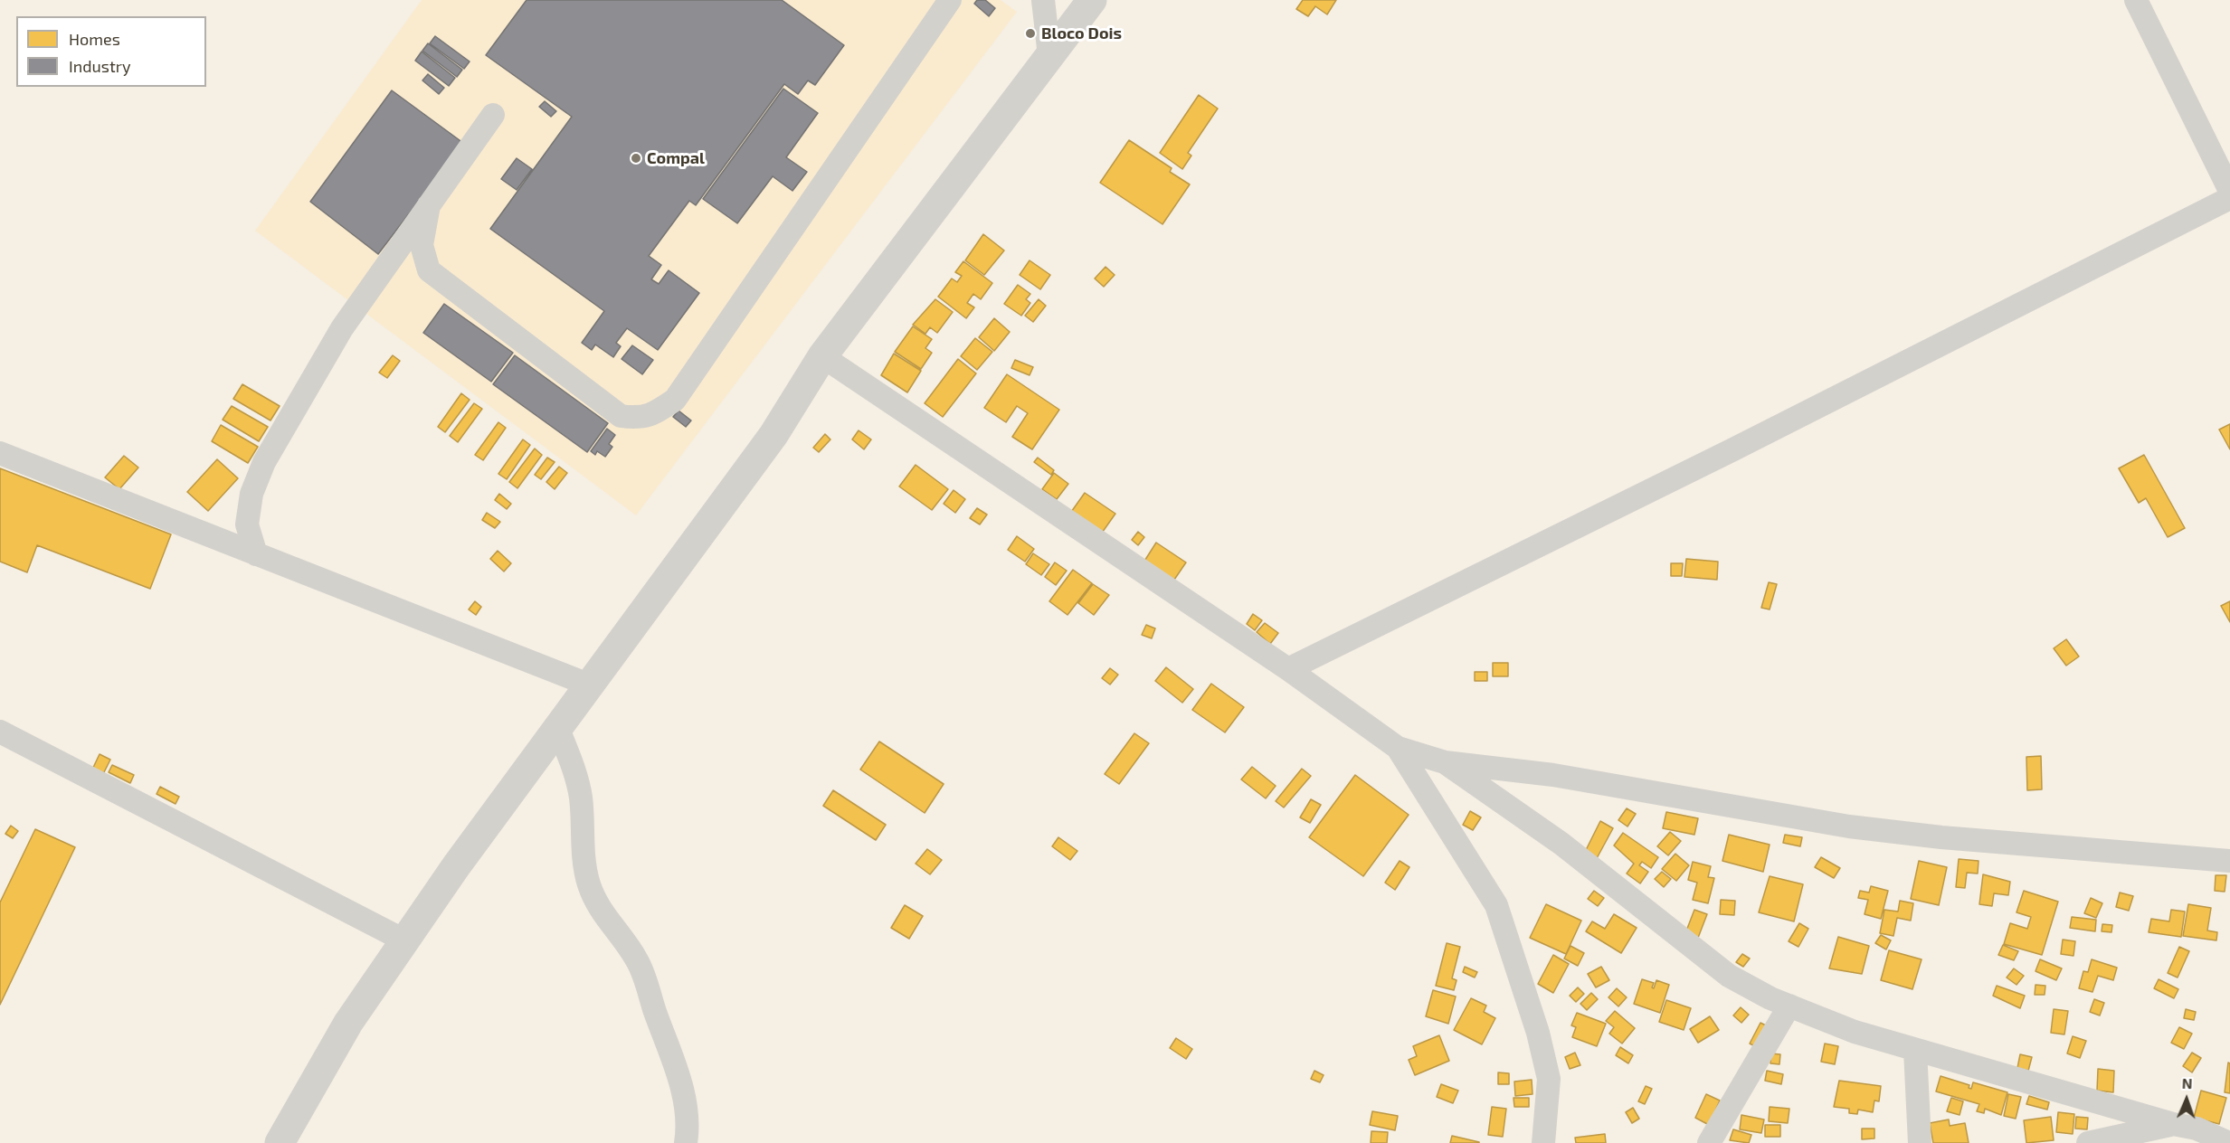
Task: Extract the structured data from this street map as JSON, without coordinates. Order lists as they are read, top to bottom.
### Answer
{
  "places": ["Bloco Dois", "Compal"],
  "legend": ["Homes", "Industry"],
  "north": "top"
}
